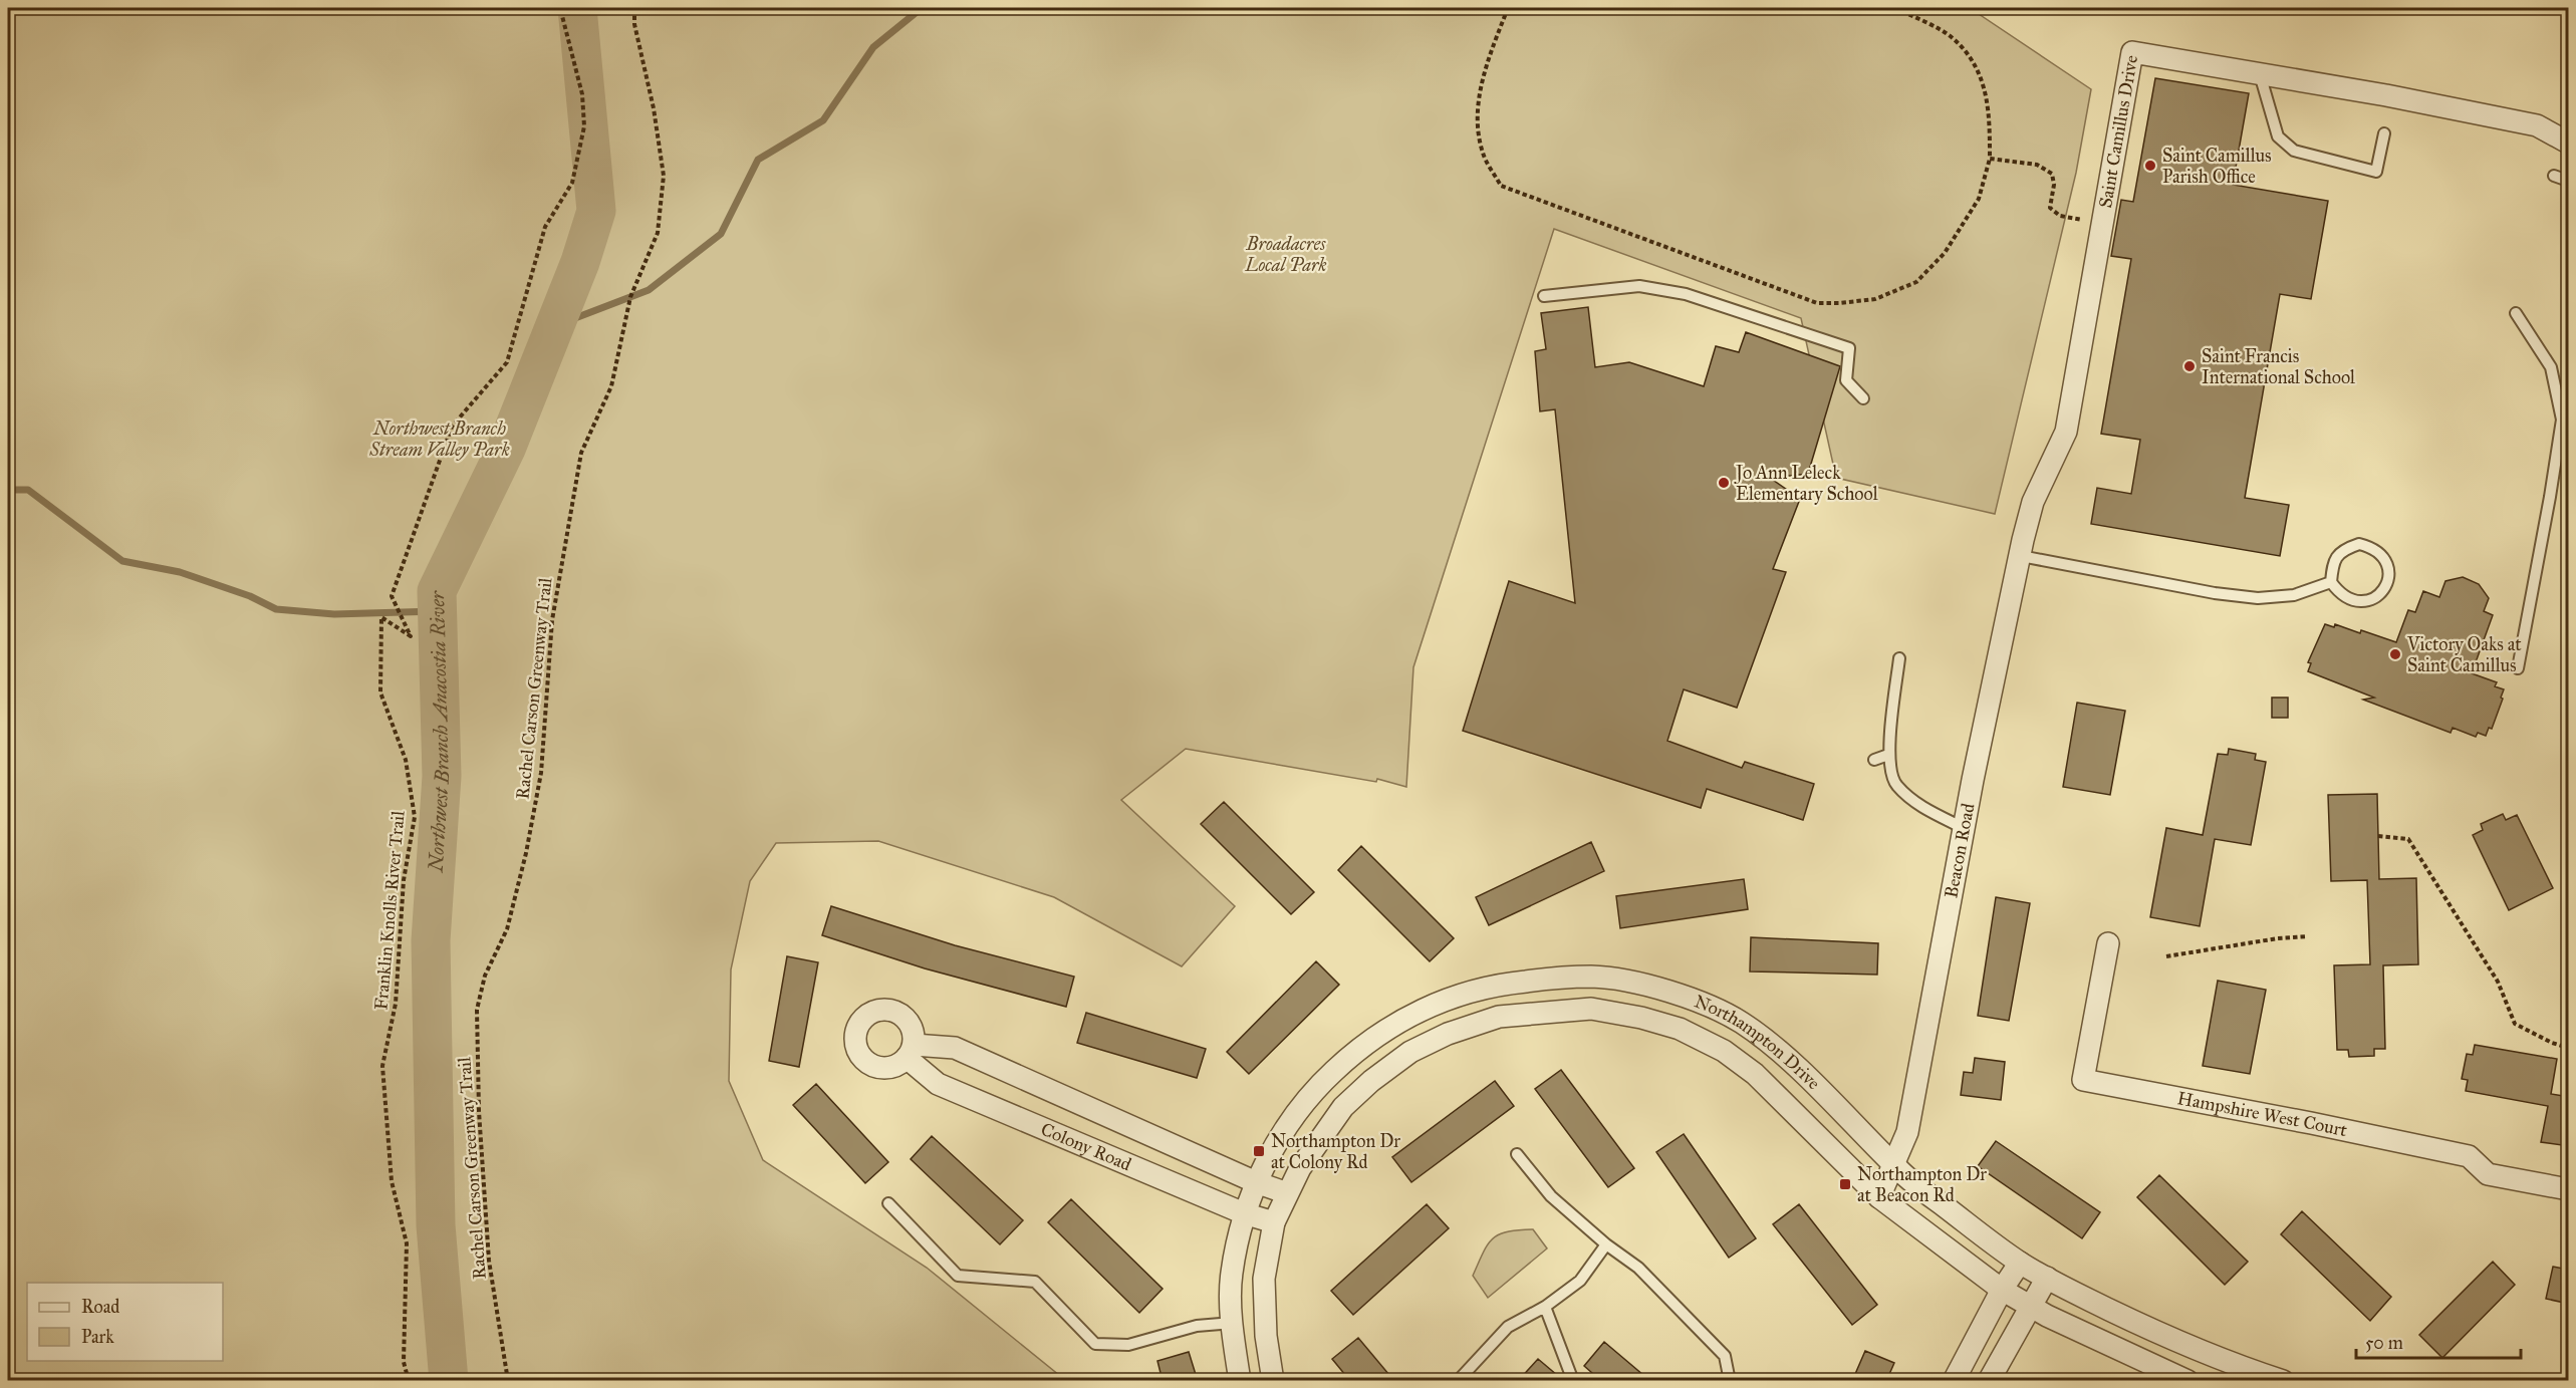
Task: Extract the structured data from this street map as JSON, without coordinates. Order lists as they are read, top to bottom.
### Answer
{
  "streets": {
    "street": [
      "Saint Camillus Drive",
      "Beacon Road",
      "Northampton Drive",
      "Hampshire West Court",
      "Colony Road"
    ],
    "path": ["Rachel Carson Greenway Trail", "Franklin Knolls River Trail"]
  },
  "crossings": [
    ["Saint Camillus Drive", "Beacon Road"],
    ["Beacon Road", "Northampton Drive"],
    ["Northampton Drive", "Colony Road"]
  ],
  "water": ["Northwest Branch Anacostia River"],
  "parks": ["Broadacres Local Park", "Northwest Branch Stream Valley Park"],
  "places": {
    "other": [
      "Saint Camillus Parish Office",
      "Saint Francis International School",
      "Jo Ann Leleck Elementary School",
      "Victory Oaks at Saint Camillus"
    ],
    "transit": ["Northampton Dr at Colony Rd", "Northampton Dr at Beacon Rd"]
  },
  "legend": ["Road", "Park"],
  "scale_bar": "50 m"
}
